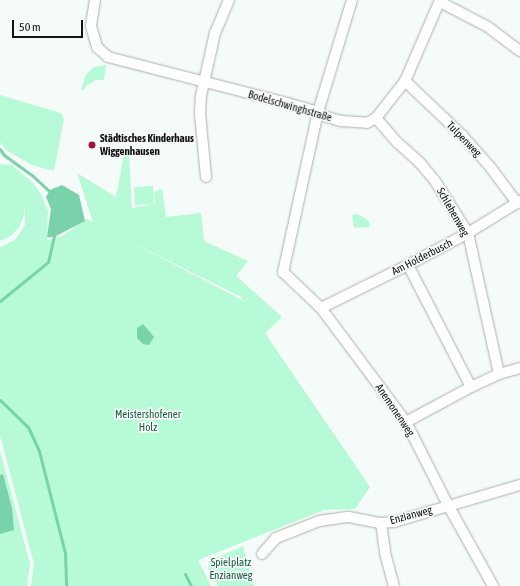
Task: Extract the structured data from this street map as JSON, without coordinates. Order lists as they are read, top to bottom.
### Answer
{
  "streets": {
    "street": [
      "Bodelschwinghstraße",
      "Tulpenweg",
      "Schlehenweg",
      "Am Holderbusch",
      "Anemonenweg",
      "Enzianweg"
    ]
  },
  "crossings": [
    ["Bodelschwinghstraße", "Schlehenweg"],
    ["Bodelschwinghstraße", "Anemonenweg"],
    ["Tulpenweg", "Am Holderbusch"],
    ["Schlehenweg", "Am Holderbusch"],
    ["Am Holderbusch", "Anemonenweg"],
    ["Anemonenweg", "Enzianweg"]
  ],
  "parks": ["Meistershofener Holz", "Spielplatz Enzianweg"],
  "places": ["Städtisches Kinderhaus Wiggenhausen"],
  "scale_bar": "50 m"
}
